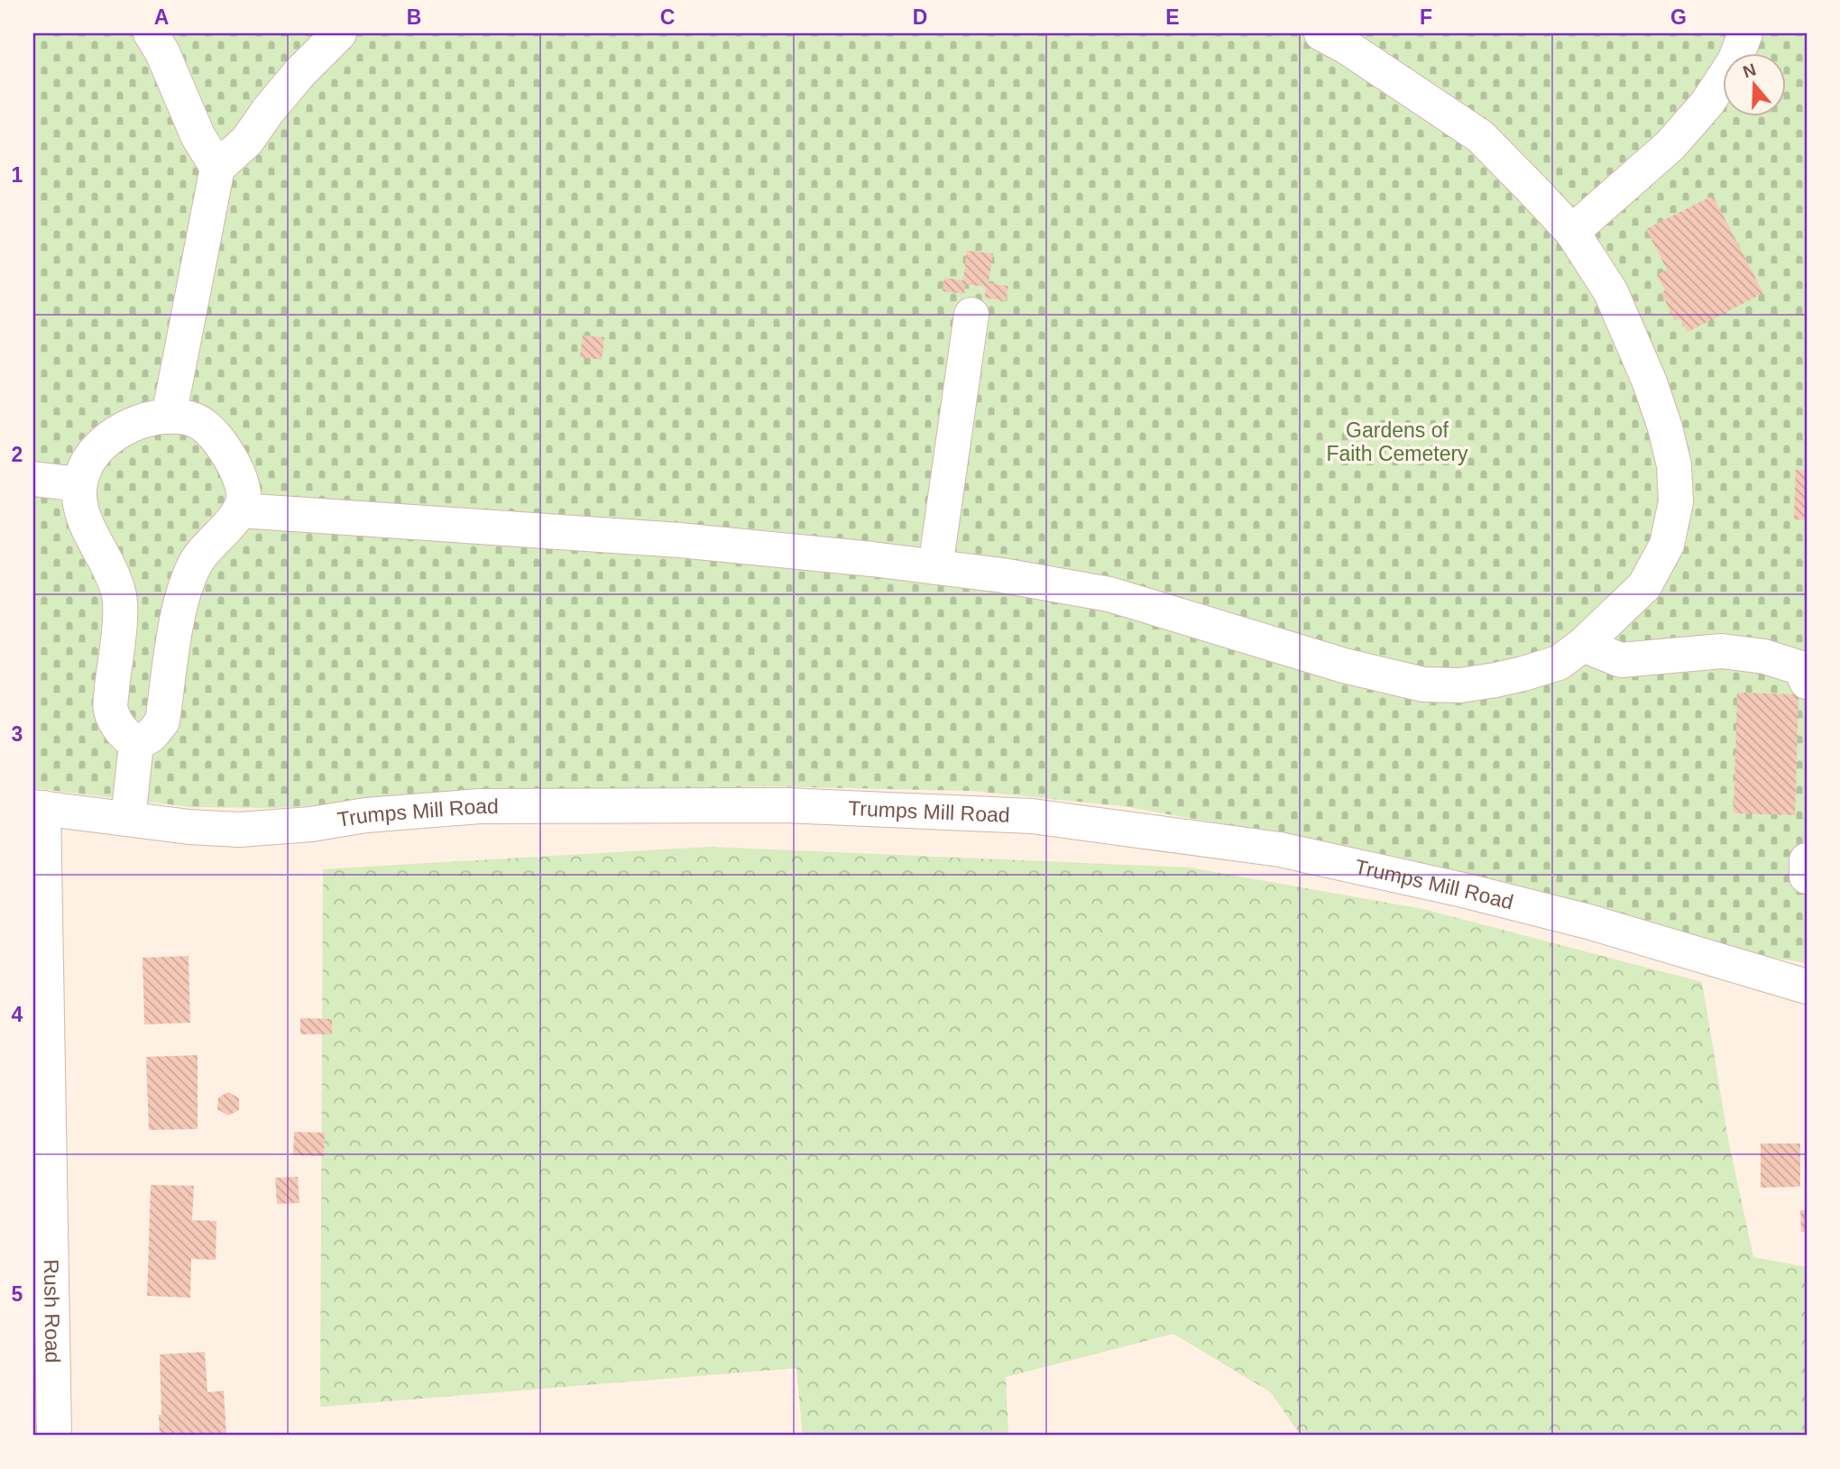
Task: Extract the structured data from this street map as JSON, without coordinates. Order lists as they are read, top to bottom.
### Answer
{
  "streets": {
    "street": ["Trumps Mill Road", "Rush Road"]
  },
  "crossings": [
    ["Trumps Mill Road", "Rush Road"]
  ],
  "parks": ["Gardens of Faith Cemetery"],
  "north": "top",
  "grid": {
    "columns": [
      "A",
      "B",
      "C",
      "D",
      "E",
      "F",
      "G"
    ],
    "rows": [
      "1",
      "2",
      "3",
      "4",
      "5"
    ]
  }
}
